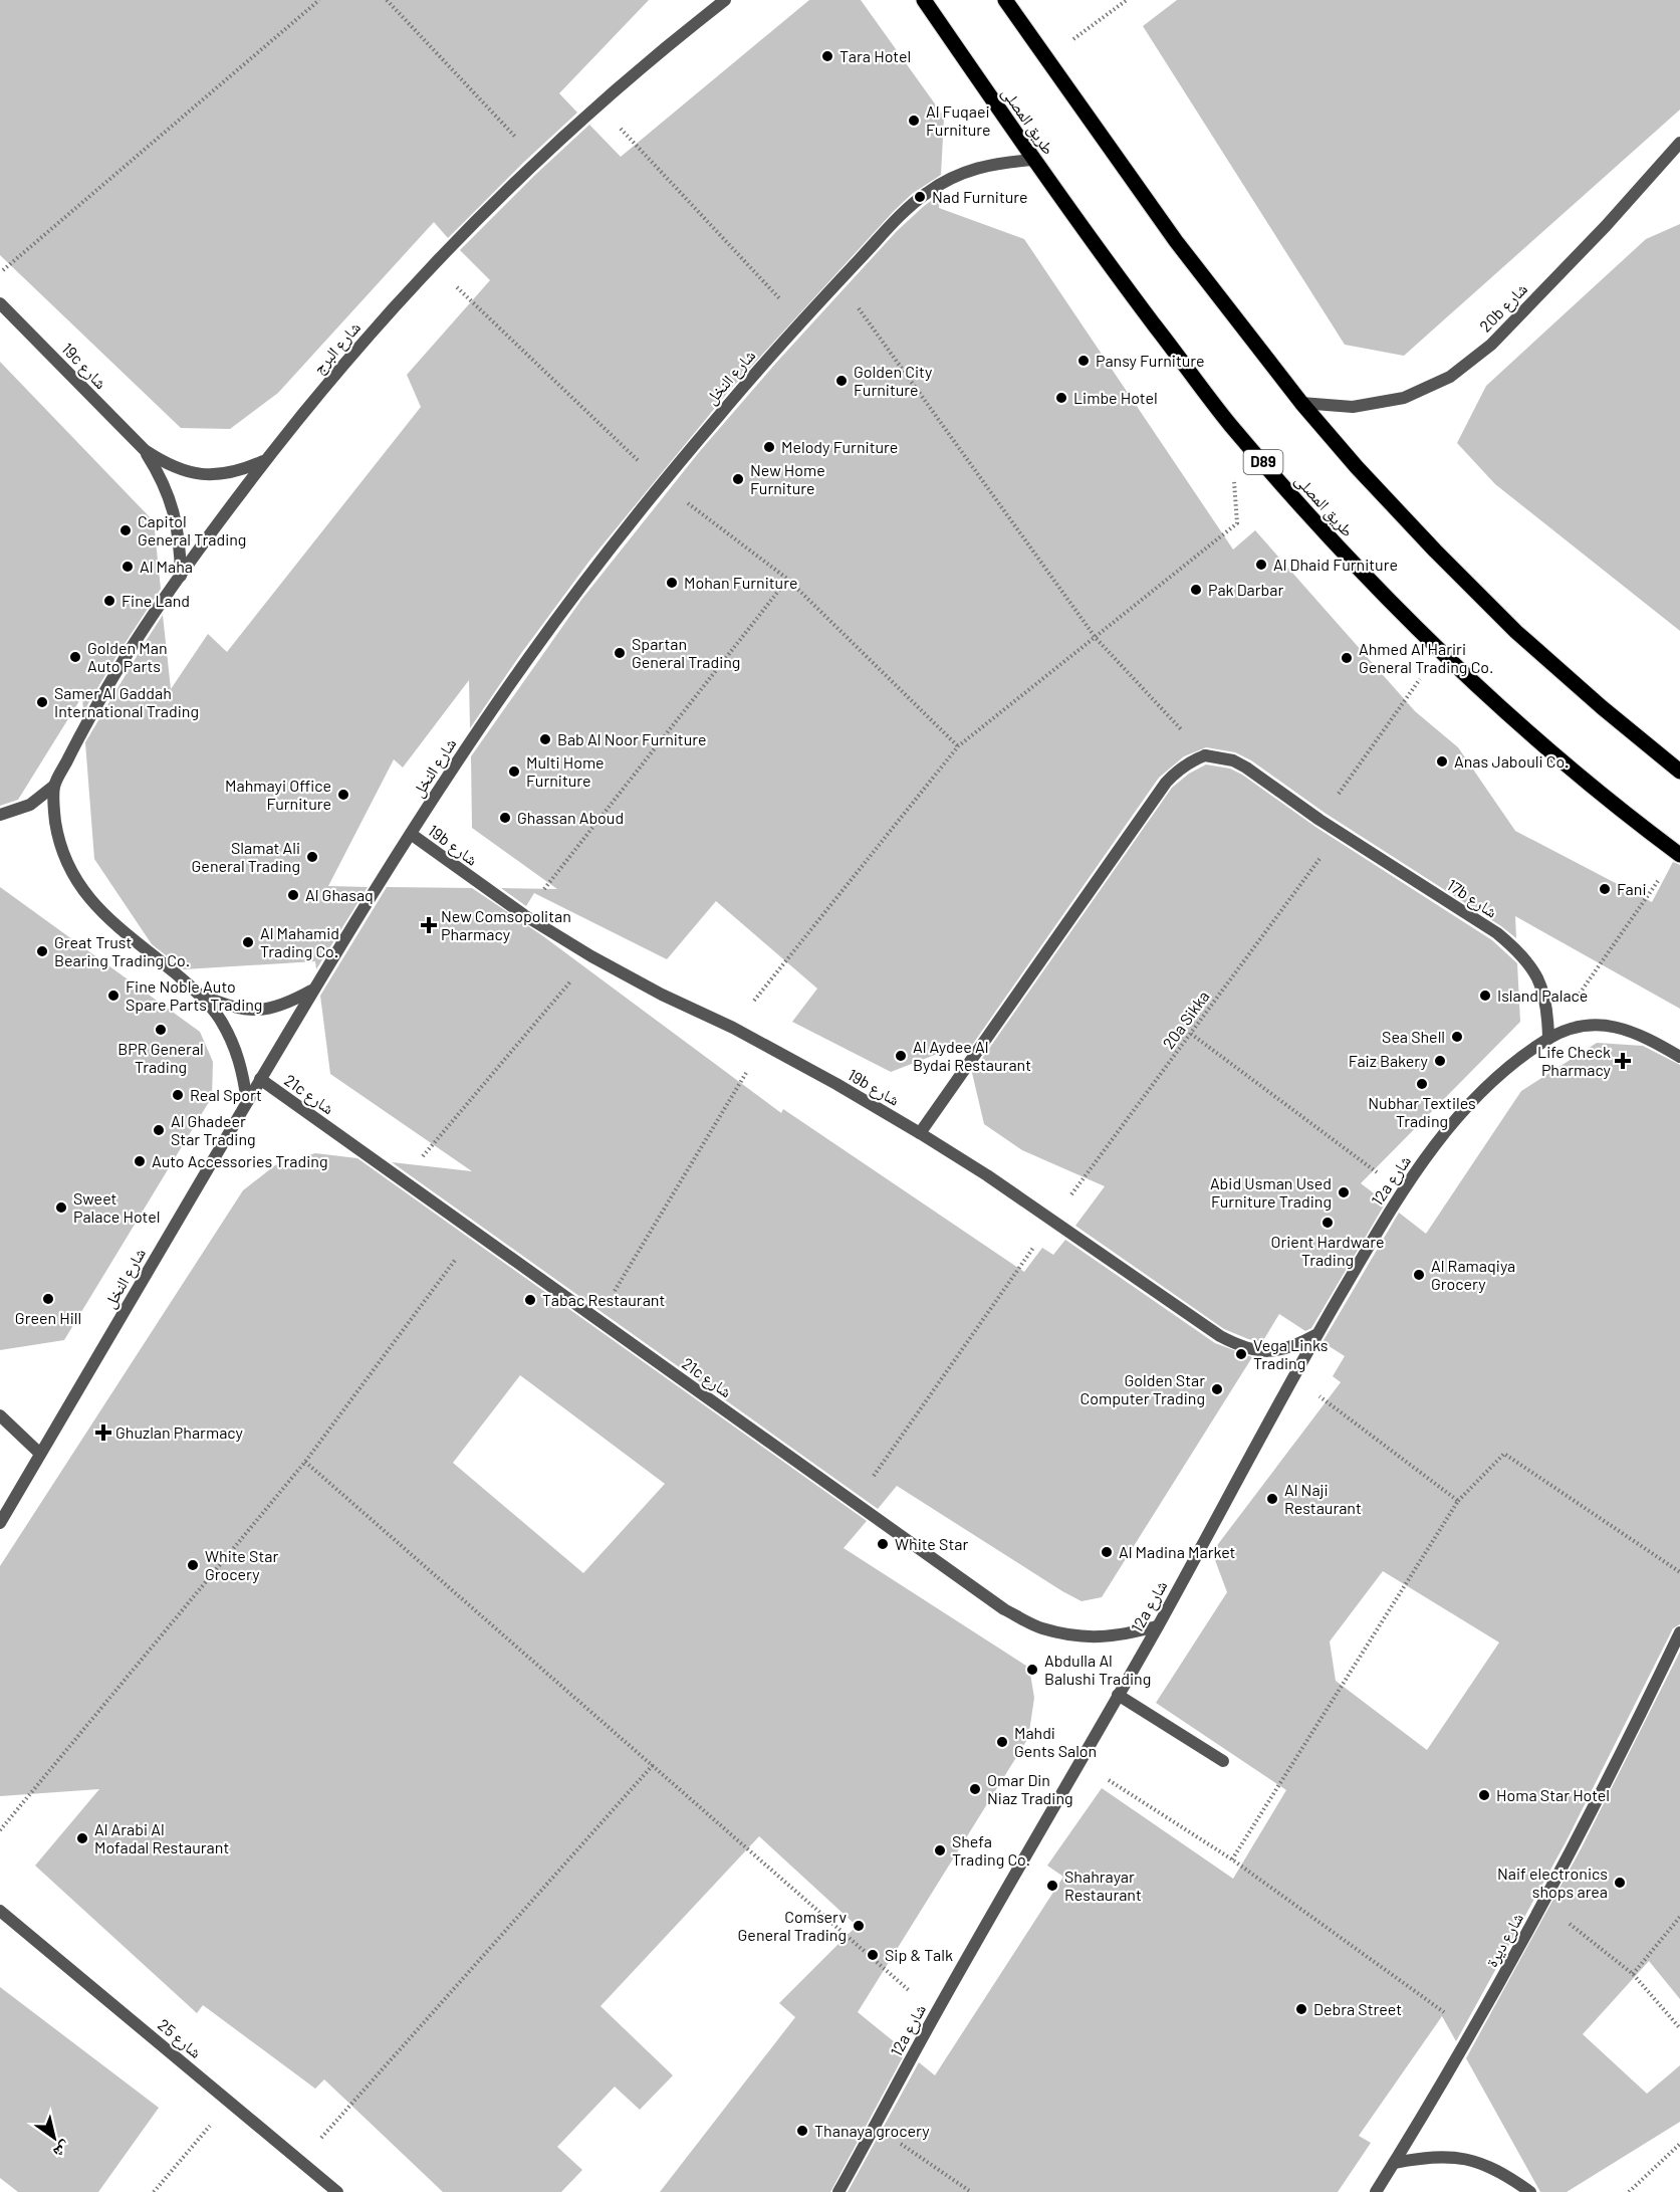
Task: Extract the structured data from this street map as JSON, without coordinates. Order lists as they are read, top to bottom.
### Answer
{
  "streets": {
    "main road": ["طريق المصلى", "D89"],
    "street": [
      "20b شارع",
      "شارع البرج",
      "19c شارع",
      "شارع النخل",
      "19b شارع",
      "17b شارع",
      "21c شارع",
      "12a شارع",
      "شارع ديرة",
      "شارع 25"
    ],
    "path": ["20a Sikka"]
  },
  "crossings": [
    ["طريق المصلى", "شارع النخل"],
    ["شارع البرج", "19c شارع"],
    ["شارع النخل", "19b شارع"],
    ["شارع النخل", "21c شارع"],
    ["19b شارع", "20a Sikka"],
    ["19b شارع", "12a شارع"],
    ["17b شارع", "20a Sikka"],
    ["17b شارع", "12a شارع"],
    ["20a Sikka", "21c شارع"],
    ["21c شارع", "12a شارع"]
  ],
  "places": {
    "other": [
      "Tara Hotel",
      "Al Fuqaei Furniture",
      "Nad Furniture",
      "Pansy Furniture",
      "Golden City Furniture",
      "Limbe Hotel",
      "Melody Furniture",
      "New Home Furniture",
      "Capitol General Trading",
      "Al Dhaid Furniture",
      "Al Maha",
      "Mohan Furniture",
      "Pak Darbar",
      "Fine Land",
      "Spartan General Trading",
      "Golden Man Auto Parts",
      "Ahmed Al Hariri General Trading Co.",
      "Samer Al Gaddah International Trading",
      "Bab Al Noor Furniture",
      "Anas Jabouli Co.",
      "Multi Home Furniture",
      "Mahmayi Office Furniture",
      "Ghassan Aboud",
      "Slamat Ali General Trading",
      "Fani",
      "Al Ghasaq",
      "Al Mahamid Trading Co.",
      "Great Trust Bearing Trading Co.",
      "Fine Noble Auto Spare Parts Trading",
      "Island Palace",
      "BPR General Trading",
      "Sea Shell",
      "Al Aydee Al Bydai Restaurant",
      "Faiz Bakery",
      "Nubhar Textiles Trading",
      "Real Sport",
      "Al Ghadeer Star Trading",
      "Auto Accessories Trading",
      "Abid Usman Used Furniture Trading",
      "Sweet Palace Hotel",
      "Orient Hardware Trading",
      "Al Ramaqiya Grocery",
      "Green Hill",
      "Tabac Restaurant",
      "Vega Links Trading",
      "Golden Star Computer Trading",
      "Al Naji Restaurant",
      "White Star",
      "Al Madina Market",
      "White Star Grocery",
      "Abdulla Al Balushi Trading",
      "Mahdi Gents Salon",
      "Omar Din Niaz Trading",
      "Homa Star Hotel",
      "Al Arabi Al Mofadal Restaurant",
      "Shefa Trading Co.",
      "Naif electronics shops area",
      "Shahrayar Restaurant",
      "Comserv General Trading",
      "Sip & Talk",
      "Debra Street",
      "Thanaya grocery"
    ],
    "health": ["New Comsopolitan Pharmacy", "Life Check Pharmacy", "Ghuzlan Pharmacy"]
  },
  "north": "bottom right"
}
